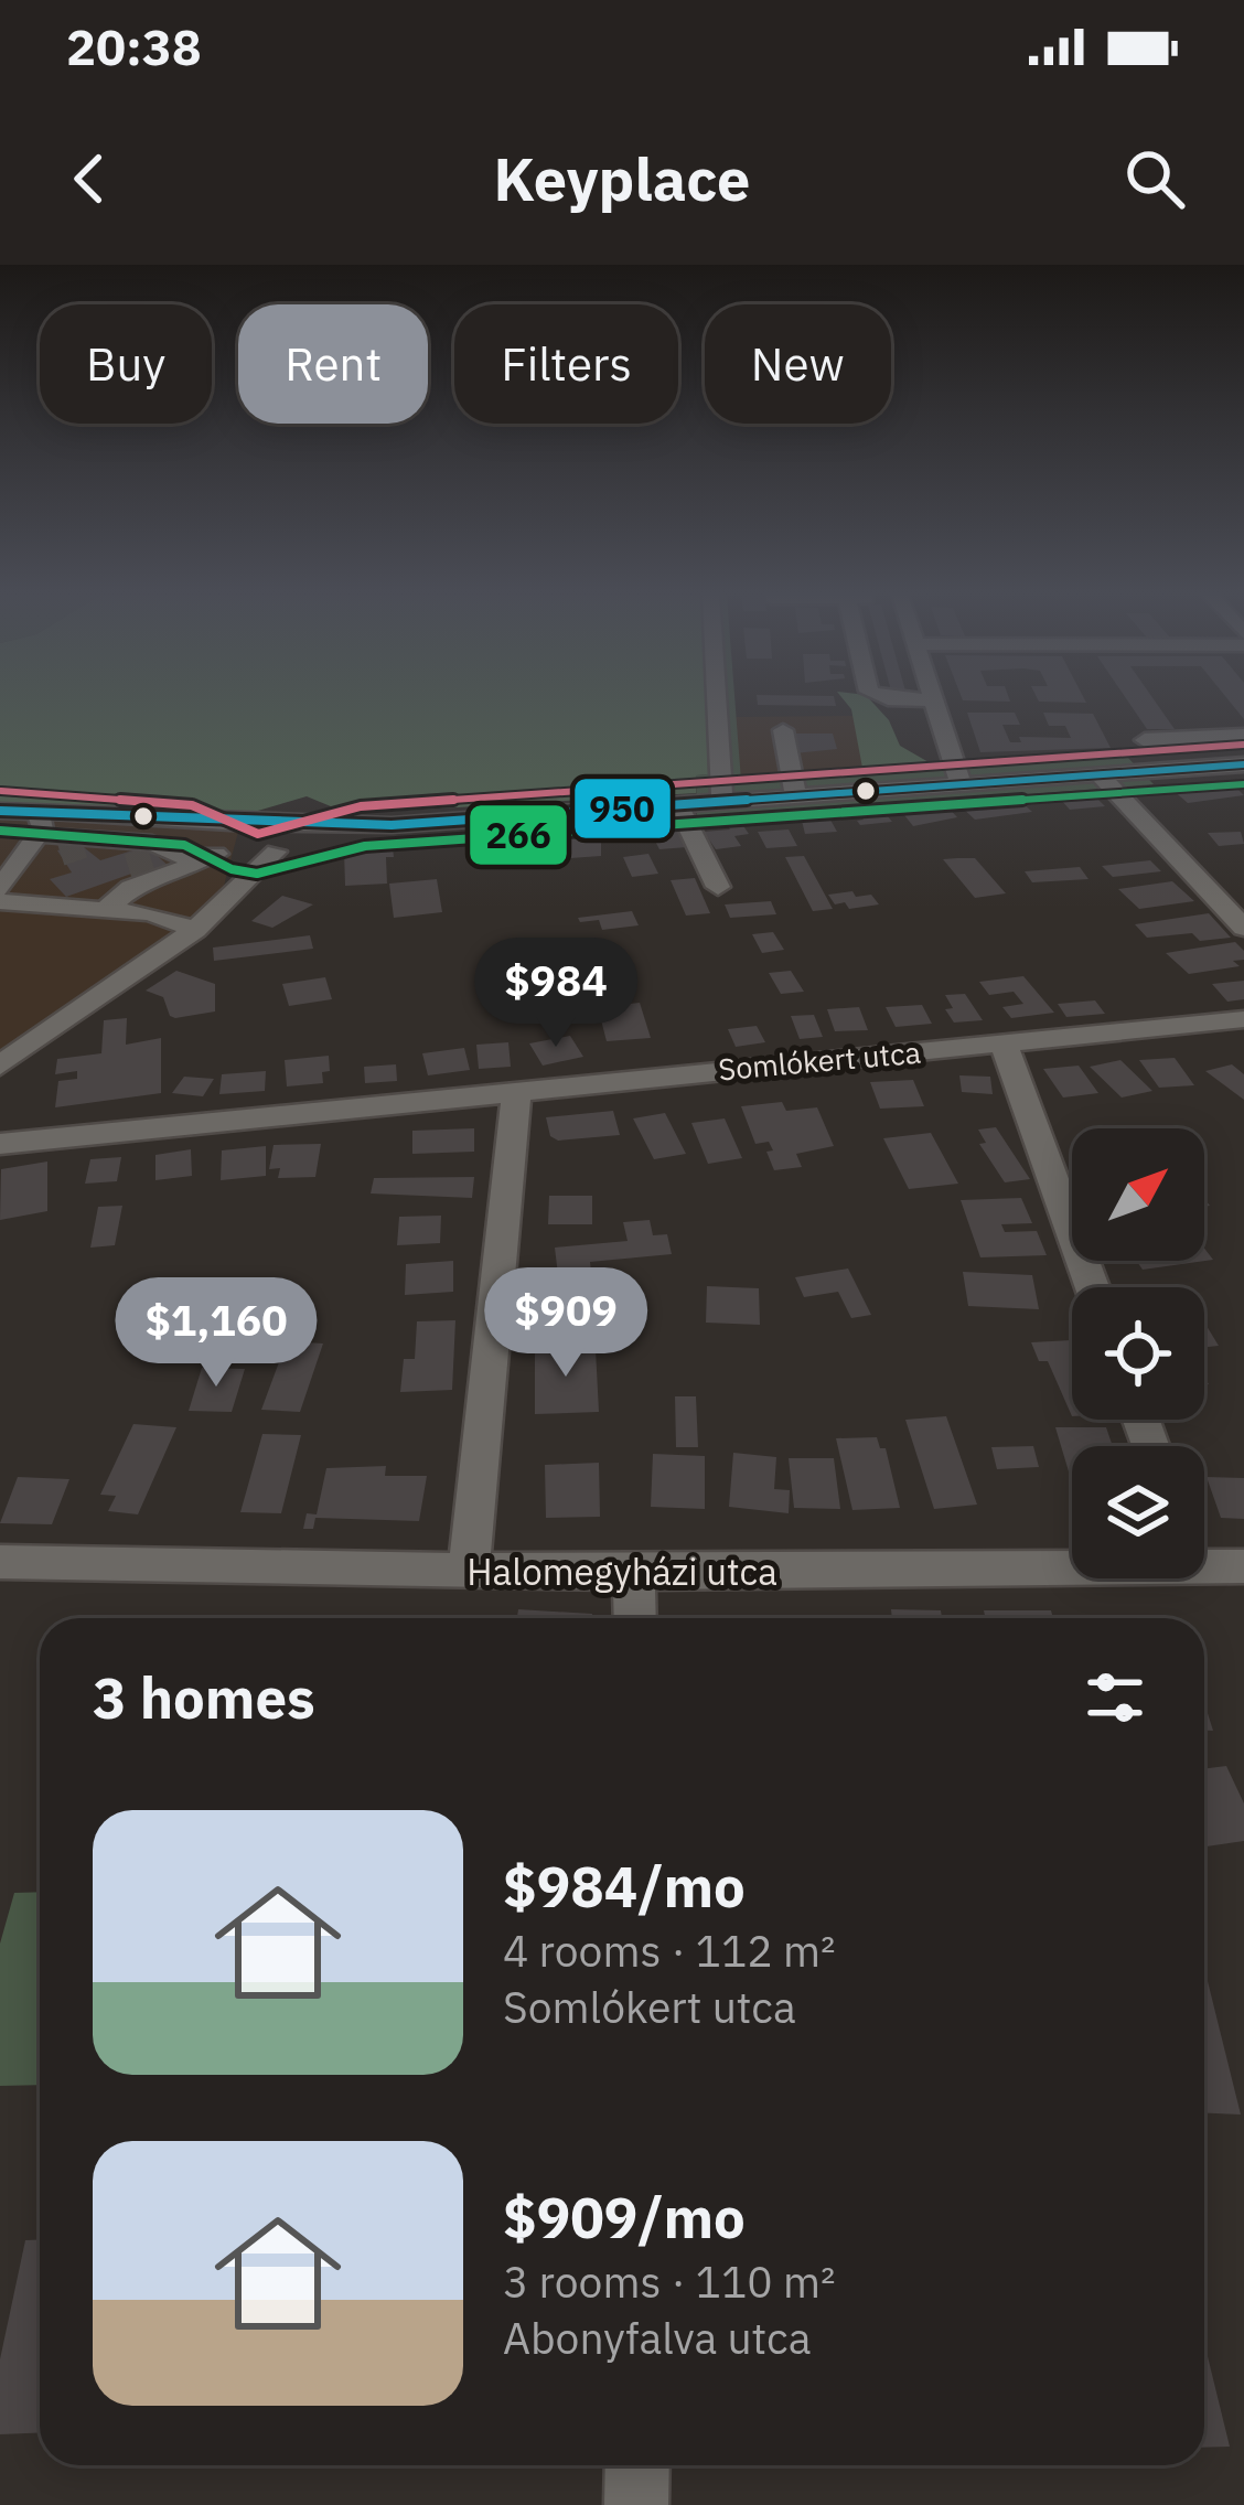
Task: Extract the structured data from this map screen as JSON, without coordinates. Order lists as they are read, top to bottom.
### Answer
{
  "streets": {
    "street": ["Somlókert utca", "Halomegyházi utca"]
  },
  "lines": ["transit line 950", "transit line 266"],
  "north": "top right",
  "page": {
    "status": "20:38",
    "header": "Keyplace",
    "chip": [
      "Buy",
      "Rent",
      "Filters",
      "New"
    ],
    "price": ["$984", "$909", "$1,160"],
    "heading": "3 homes",
    "list": [
      {
        "name": "$984/mo",
        "note": "4 rooms · 112 m² · Somlókert utca"
      },
      {
        "name": "$909/mo",
        "note": "3 rooms · 110 m² · Abonyfalva utca"
      }
    ]
  }
}
